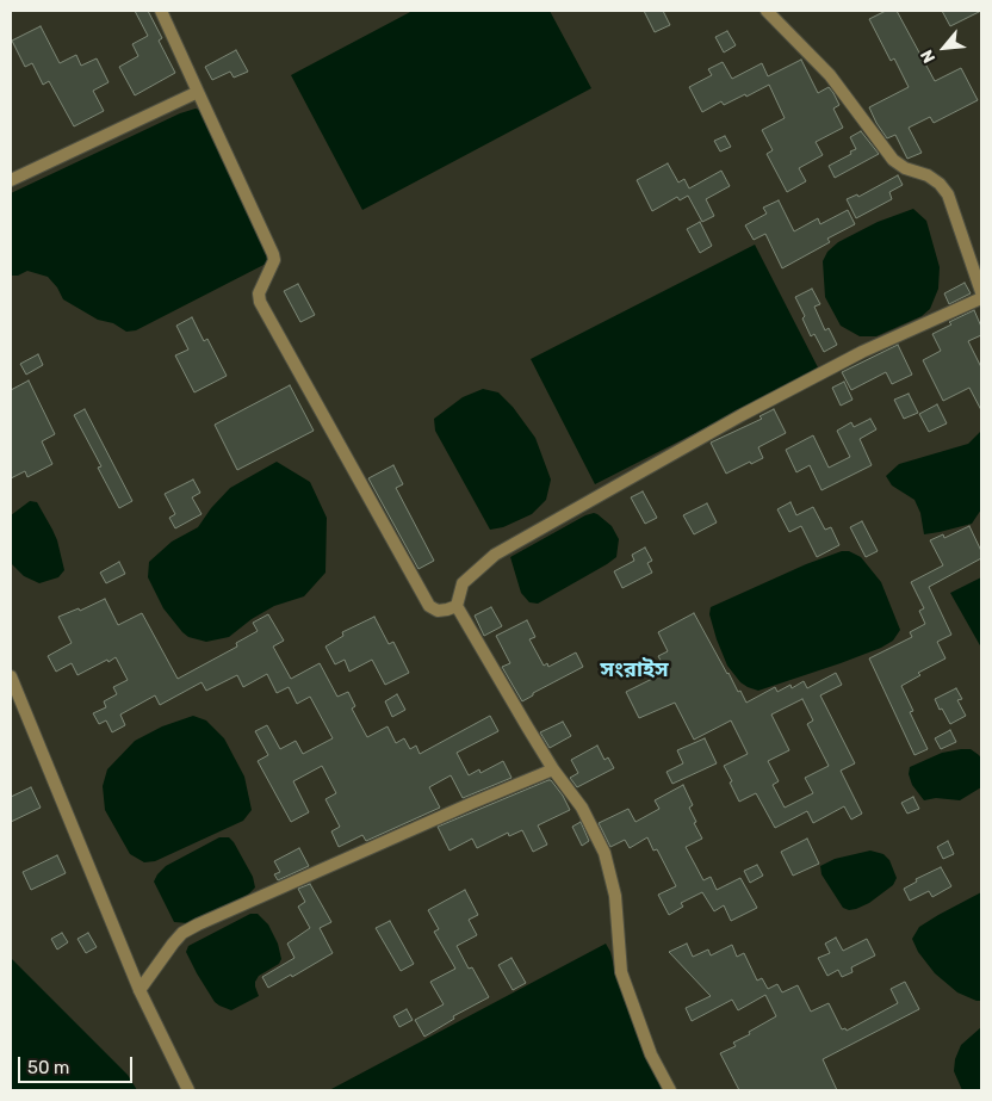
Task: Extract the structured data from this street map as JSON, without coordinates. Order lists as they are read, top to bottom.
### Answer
{
  "districts": ["সংরাইস"],
  "scale_bar": "50 m",
  "north": "bottom left"
}
